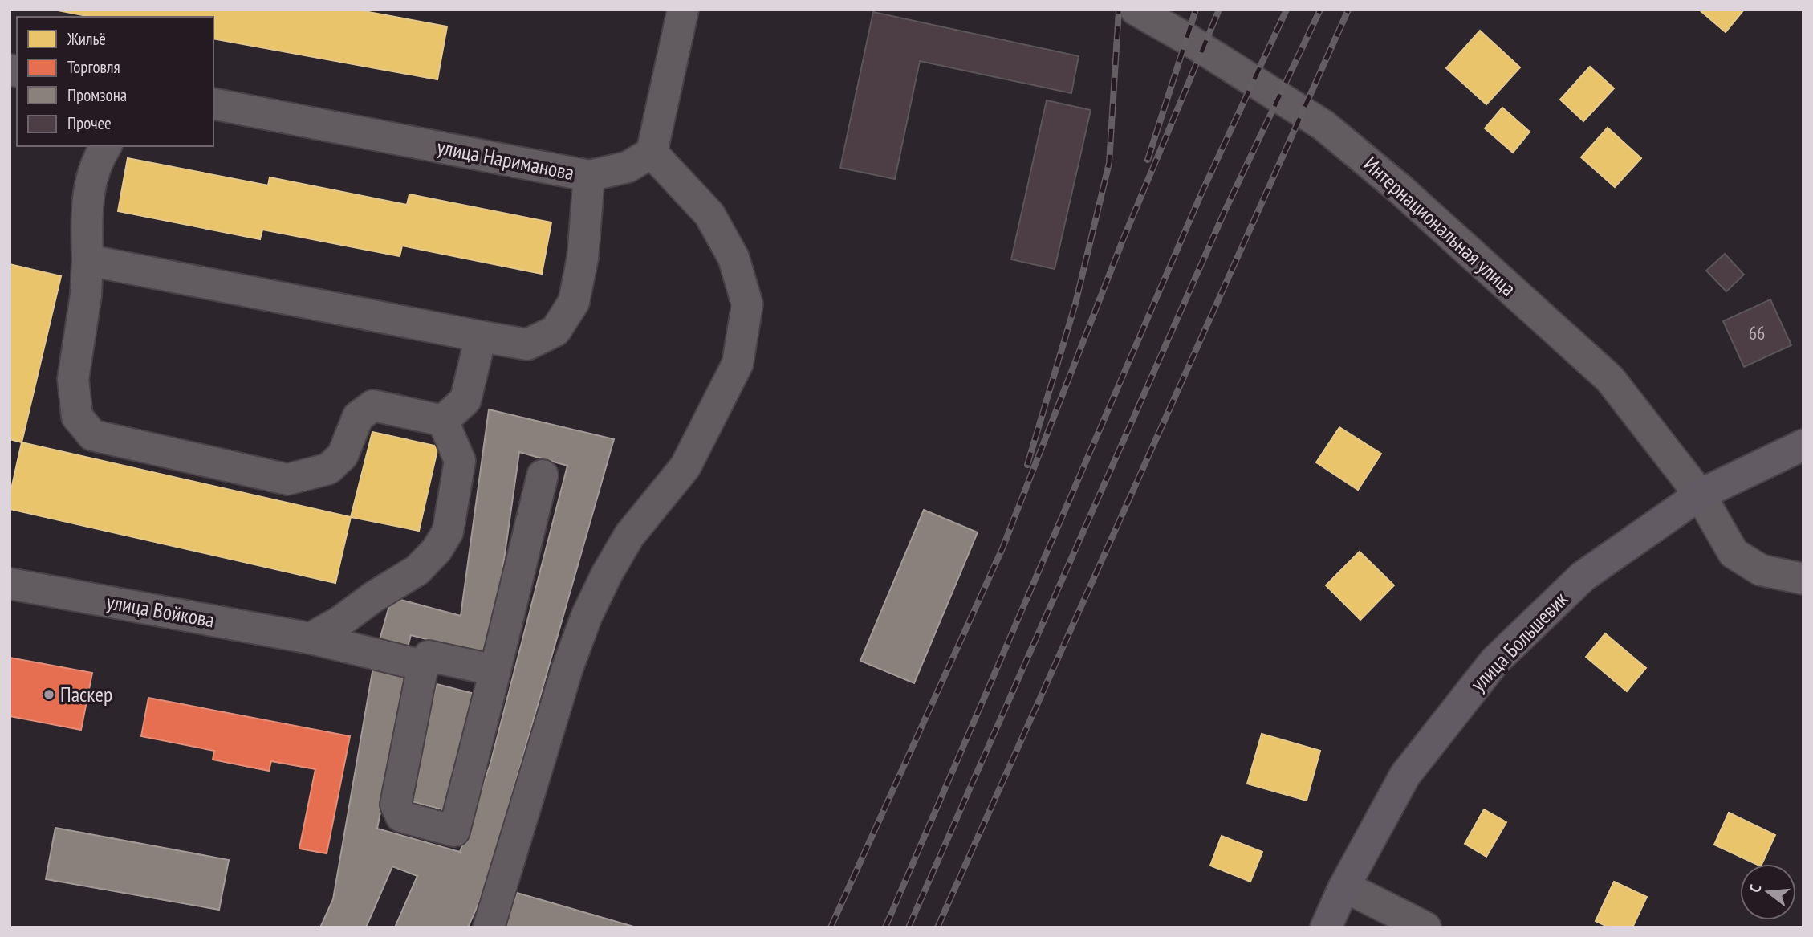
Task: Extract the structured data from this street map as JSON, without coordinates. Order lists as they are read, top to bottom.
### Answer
{
  "streets": {
    "main road": ["улица Большевик"],
    "street": ["улица Нариманова", "Интернациональная улица", "улица Войкова"]
  },
  "crossings": [
    ["Интернациональная улица", "улица Большевик"]
  ],
  "places": ["Паскер"],
  "house_numbers": ["66"],
  "legend": [
    "Жильё",
    "Торговля",
    "Промзона",
    "Прочее"
  ],
  "north": "left"
}
